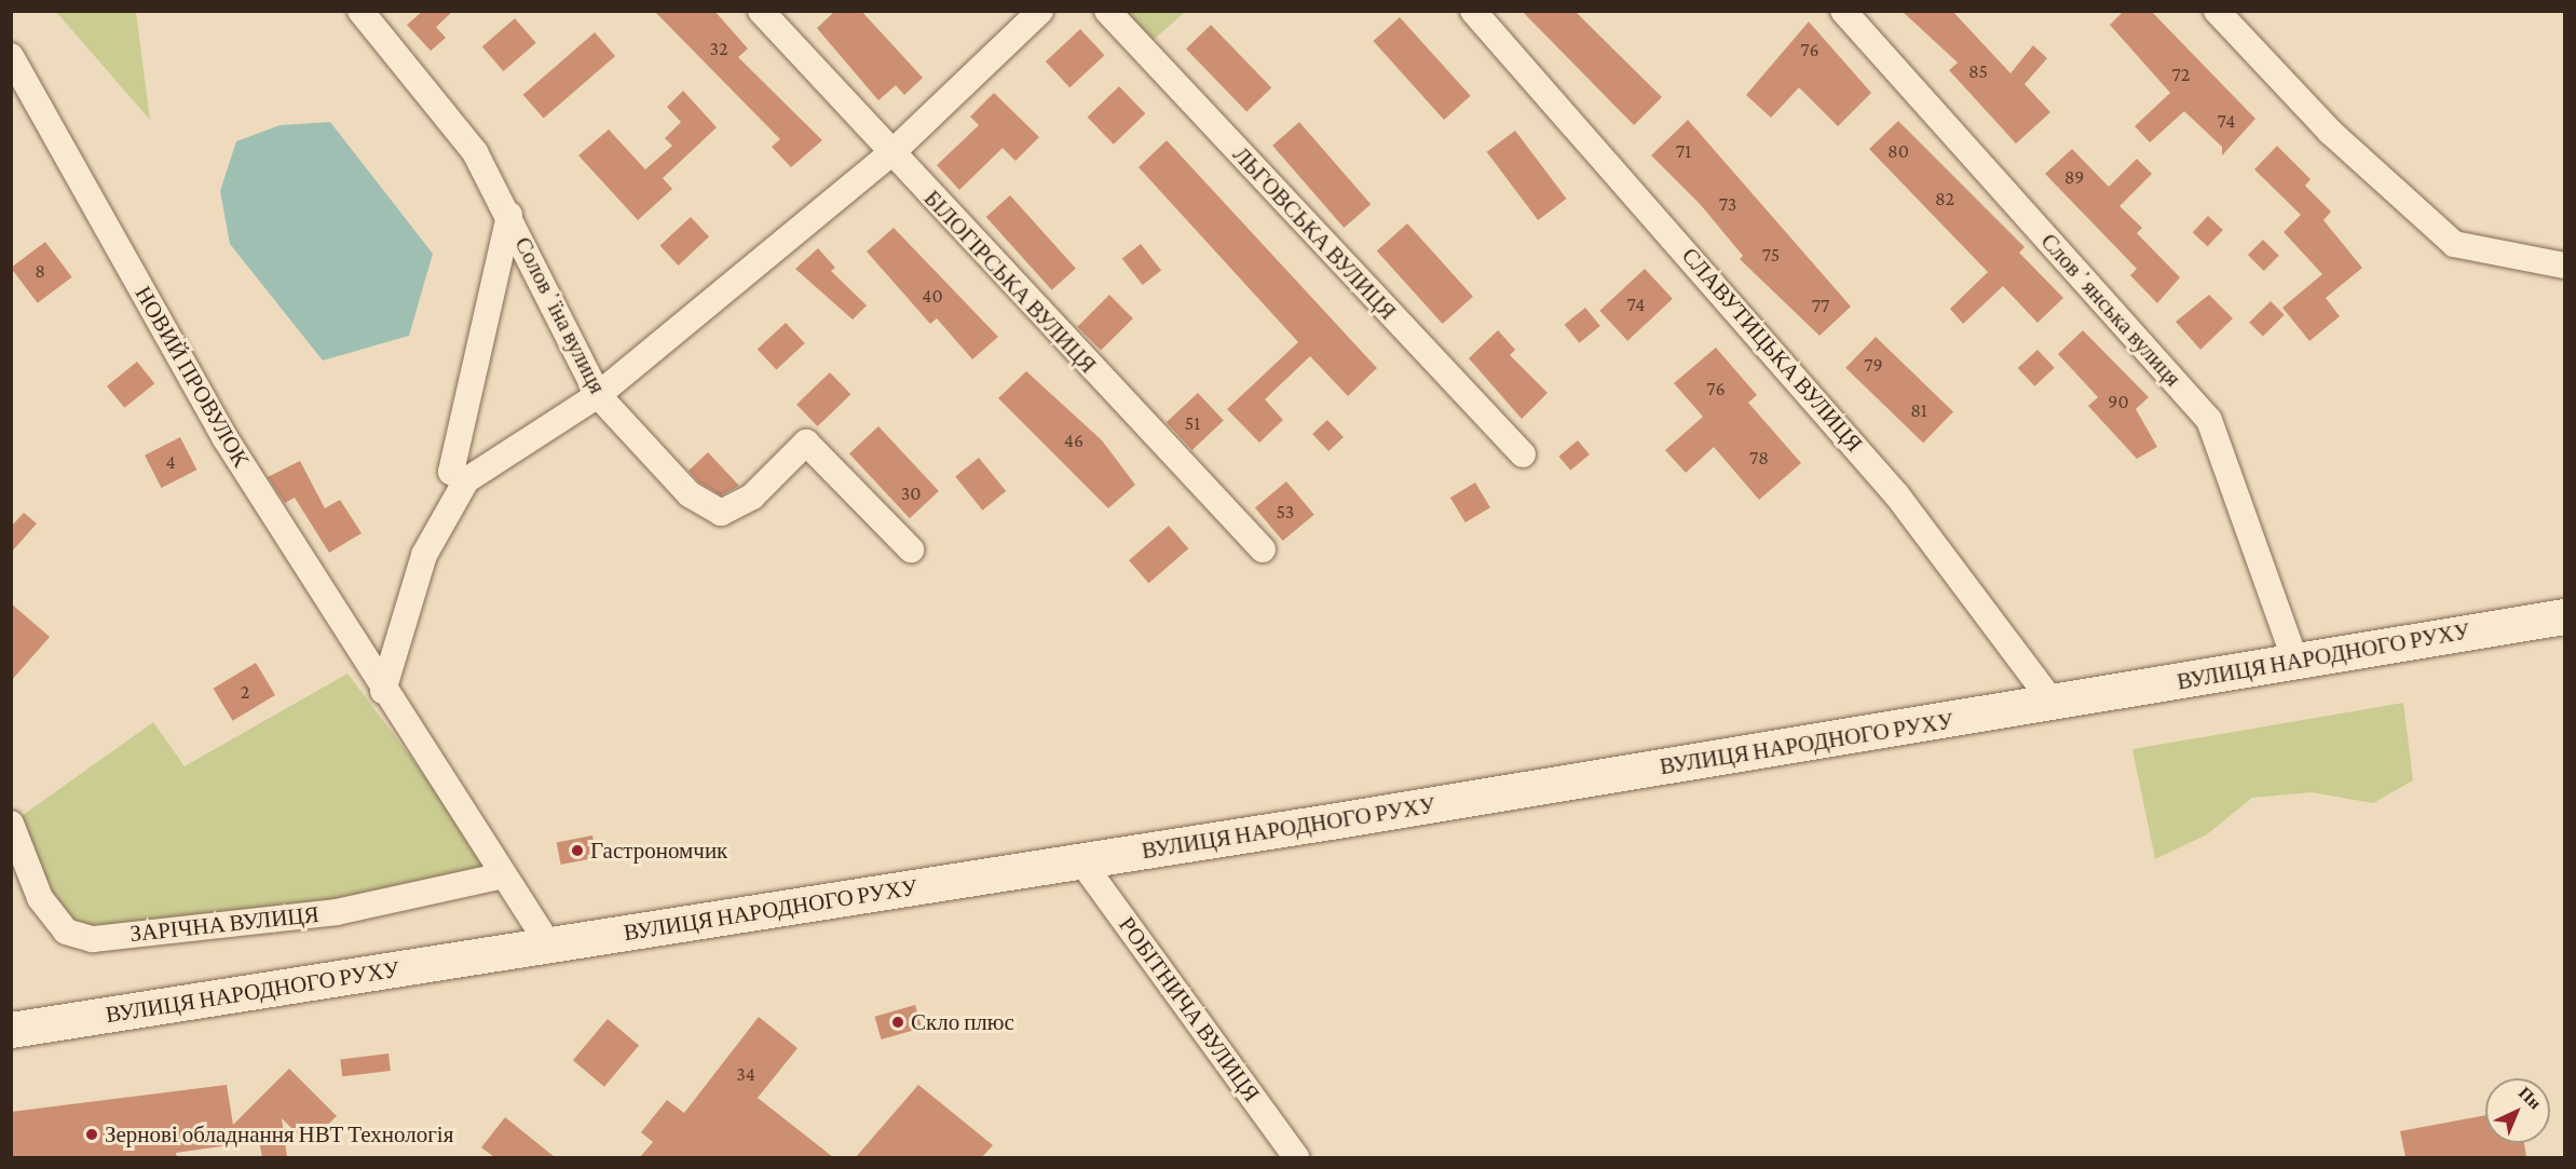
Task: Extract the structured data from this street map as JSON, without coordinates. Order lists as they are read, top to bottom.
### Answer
{
  "streets": {
    "main road": ["ВУЛИЦЯ НАРОДНОГО РУХУ"],
    "street": [
      "ЛЬГОВСЬКА ВУЛИЦЯ",
      "БІЛОГІРСЬКА ВУЛИЦЯ",
      "Словʼянська вулиця",
      "Соловʼїна вулиця",
      "СЛАВУТИЦЬКА ВУЛИЦЯ",
      "НОВИЙ ПРОВУЛОК",
      "ЗАРІЧНА ВУЛИЦЯ",
      "РОБІТНИЧА ВУЛИЦЯ"
    ]
  },
  "crossings": [
    ["Словʼянська вулиця", "ВУЛИЦЯ НАРОДНОГО РУХУ"],
    ["СЛАВУТИЦЬКА ВУЛИЦЯ", "ВУЛИЦЯ НАРОДНОГО РУХУ"],
    ["НОВИЙ ПРОВУЛОК", "ВУЛИЦЯ НАРОДНОГО РУХУ"],
    ["НОВИЙ ПРОВУЛОК", "ЗАРІЧНА ВУЛИЦЯ"],
    ["ВУЛИЦЯ НАРОДНОГО РУХУ", "РОБІТНИЧА ВУЛИЦЯ"]
  ],
  "places": ["Гастрономчик", "Скло плюс", "Зернові обладнання НВТ Технологія"],
  "house_numbers": [
    "32",
    "76",
    "85",
    "72",
    "74",
    "71",
    "80",
    "89",
    "82",
    "73",
    "75",
    "8",
    "40",
    "74",
    "77",
    "79",
    "76",
    "90",
    "81",
    "51",
    "46",
    "78",
    "4",
    "30",
    "53",
    "2",
    "34"
  ],
  "north": "top right"
}
